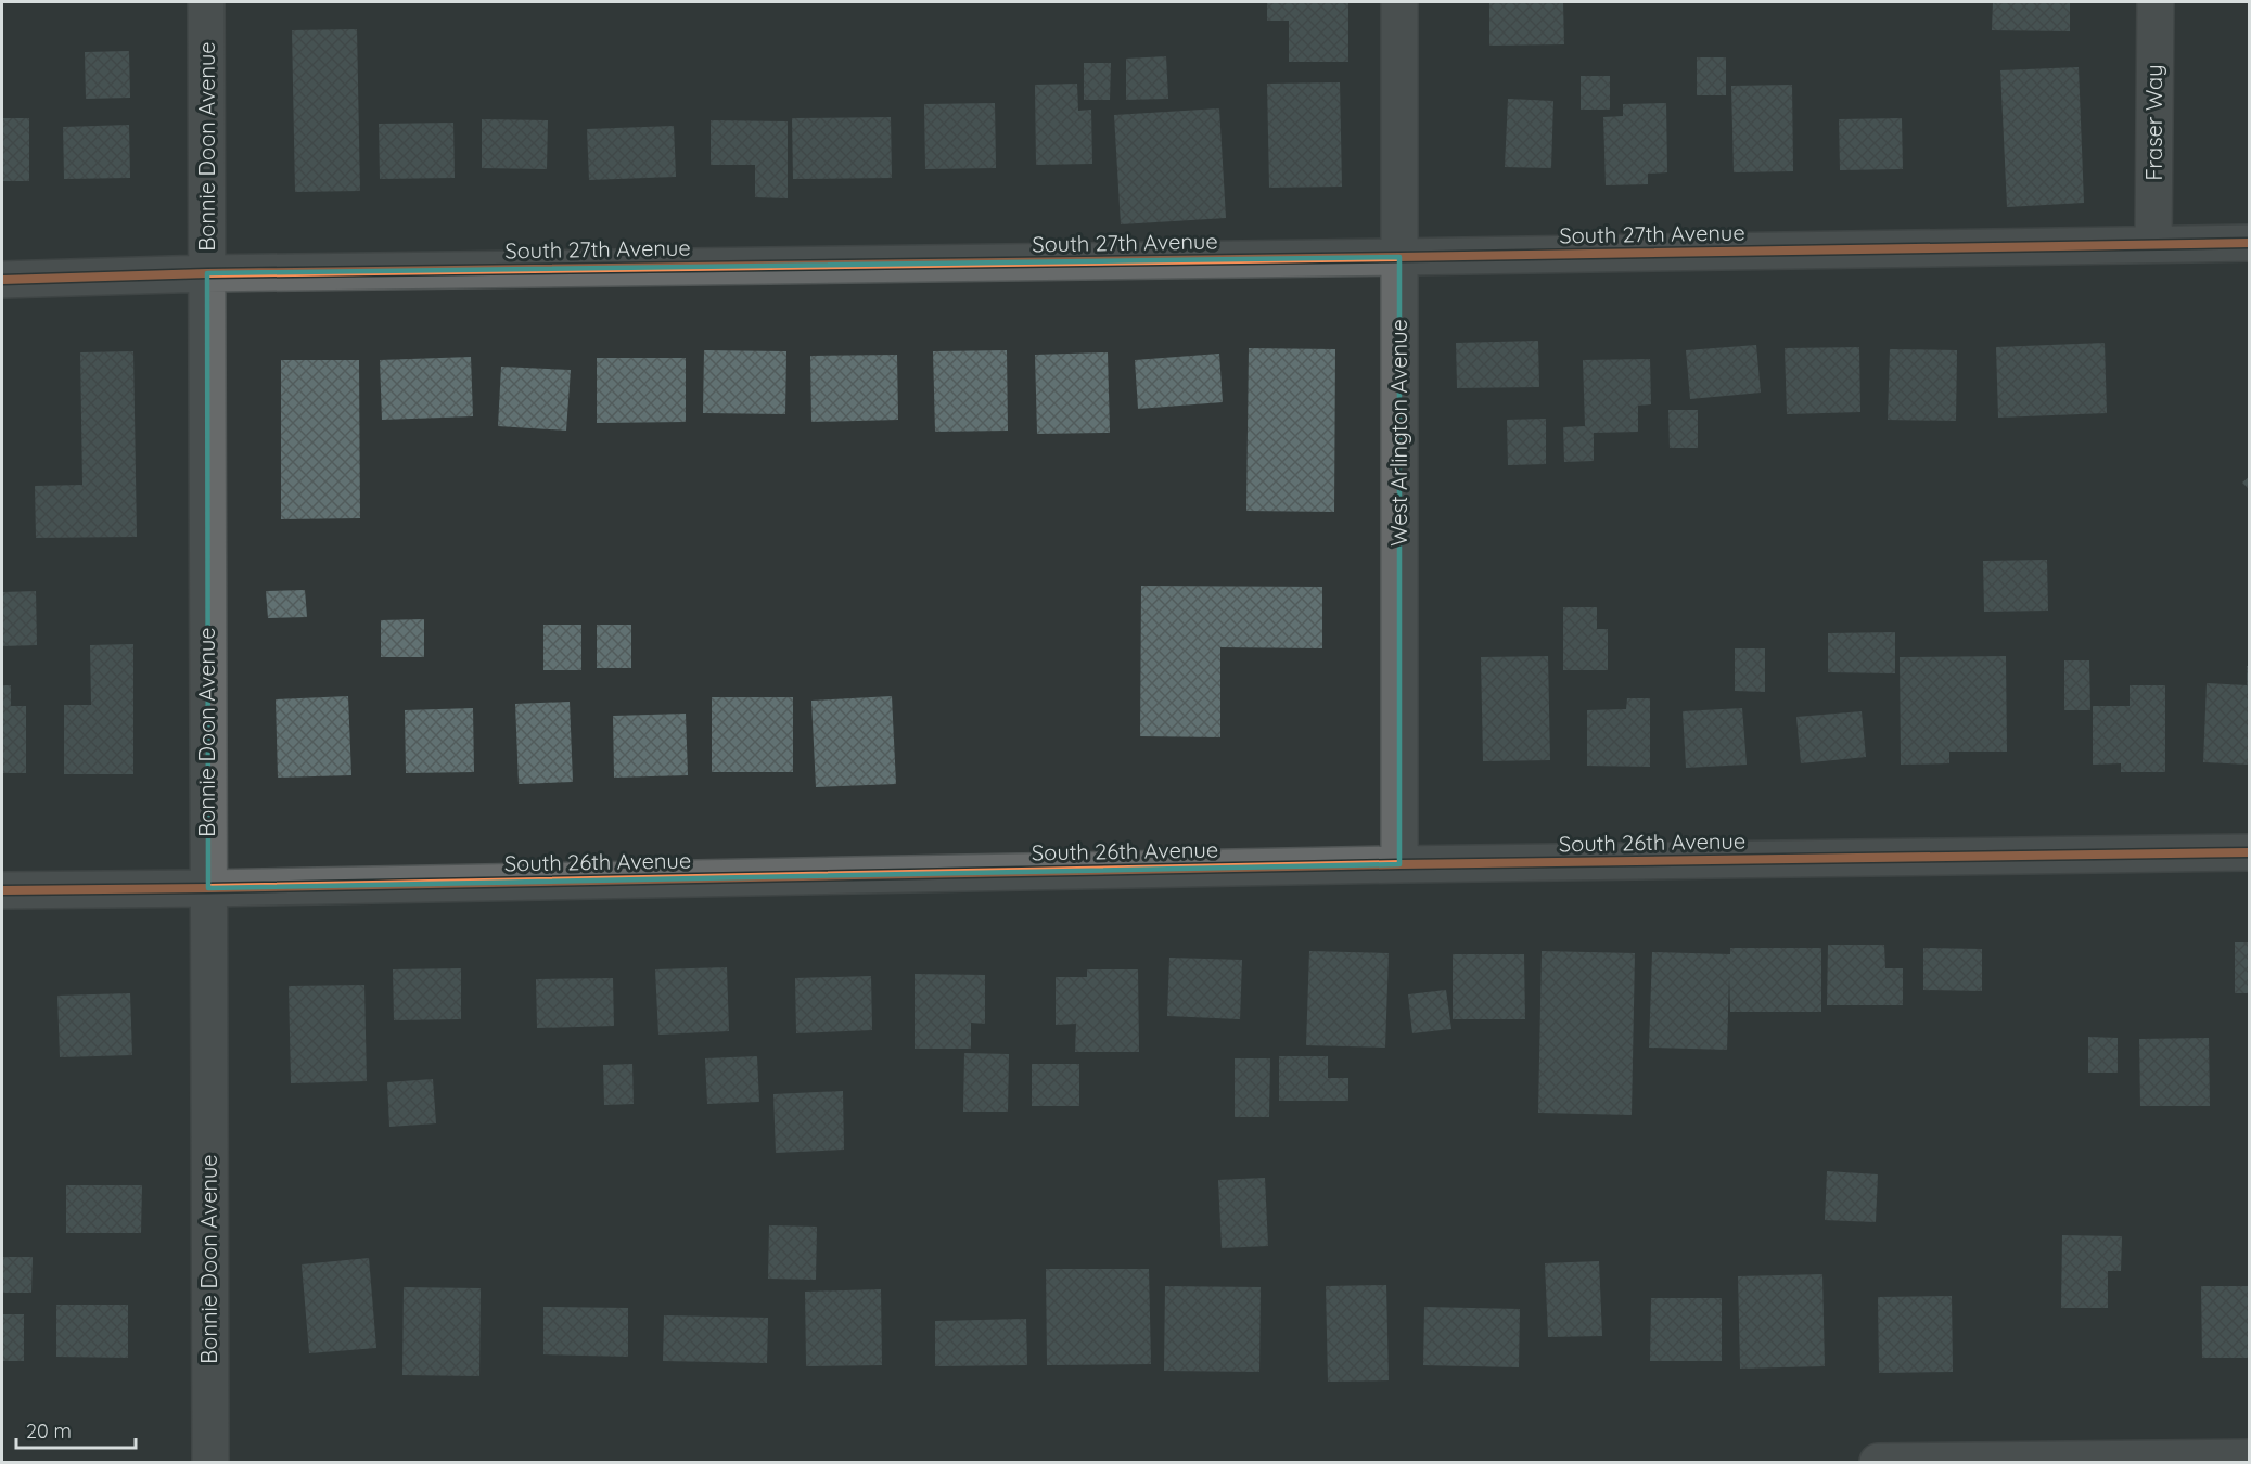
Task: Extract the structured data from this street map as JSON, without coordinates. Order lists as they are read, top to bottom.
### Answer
{
  "streets": {
    "street": [
      "Fraser Way",
      "Bonnie Doon Avenue",
      "South 27th Avenue",
      "West Arlington Avenue",
      "South 26th Avenue"
    ]
  },
  "crossings": [
    ["Fraser Way", "South 27th Avenue"],
    ["Bonnie Doon Avenue", "South 27th Avenue"],
    ["Bonnie Doon Avenue", "South 26th Avenue"],
    ["South 27th Avenue", "West Arlington Avenue"],
    ["West Arlington Avenue", "South 26th Avenue"]
  ],
  "scale_bar": "20 m"
}
